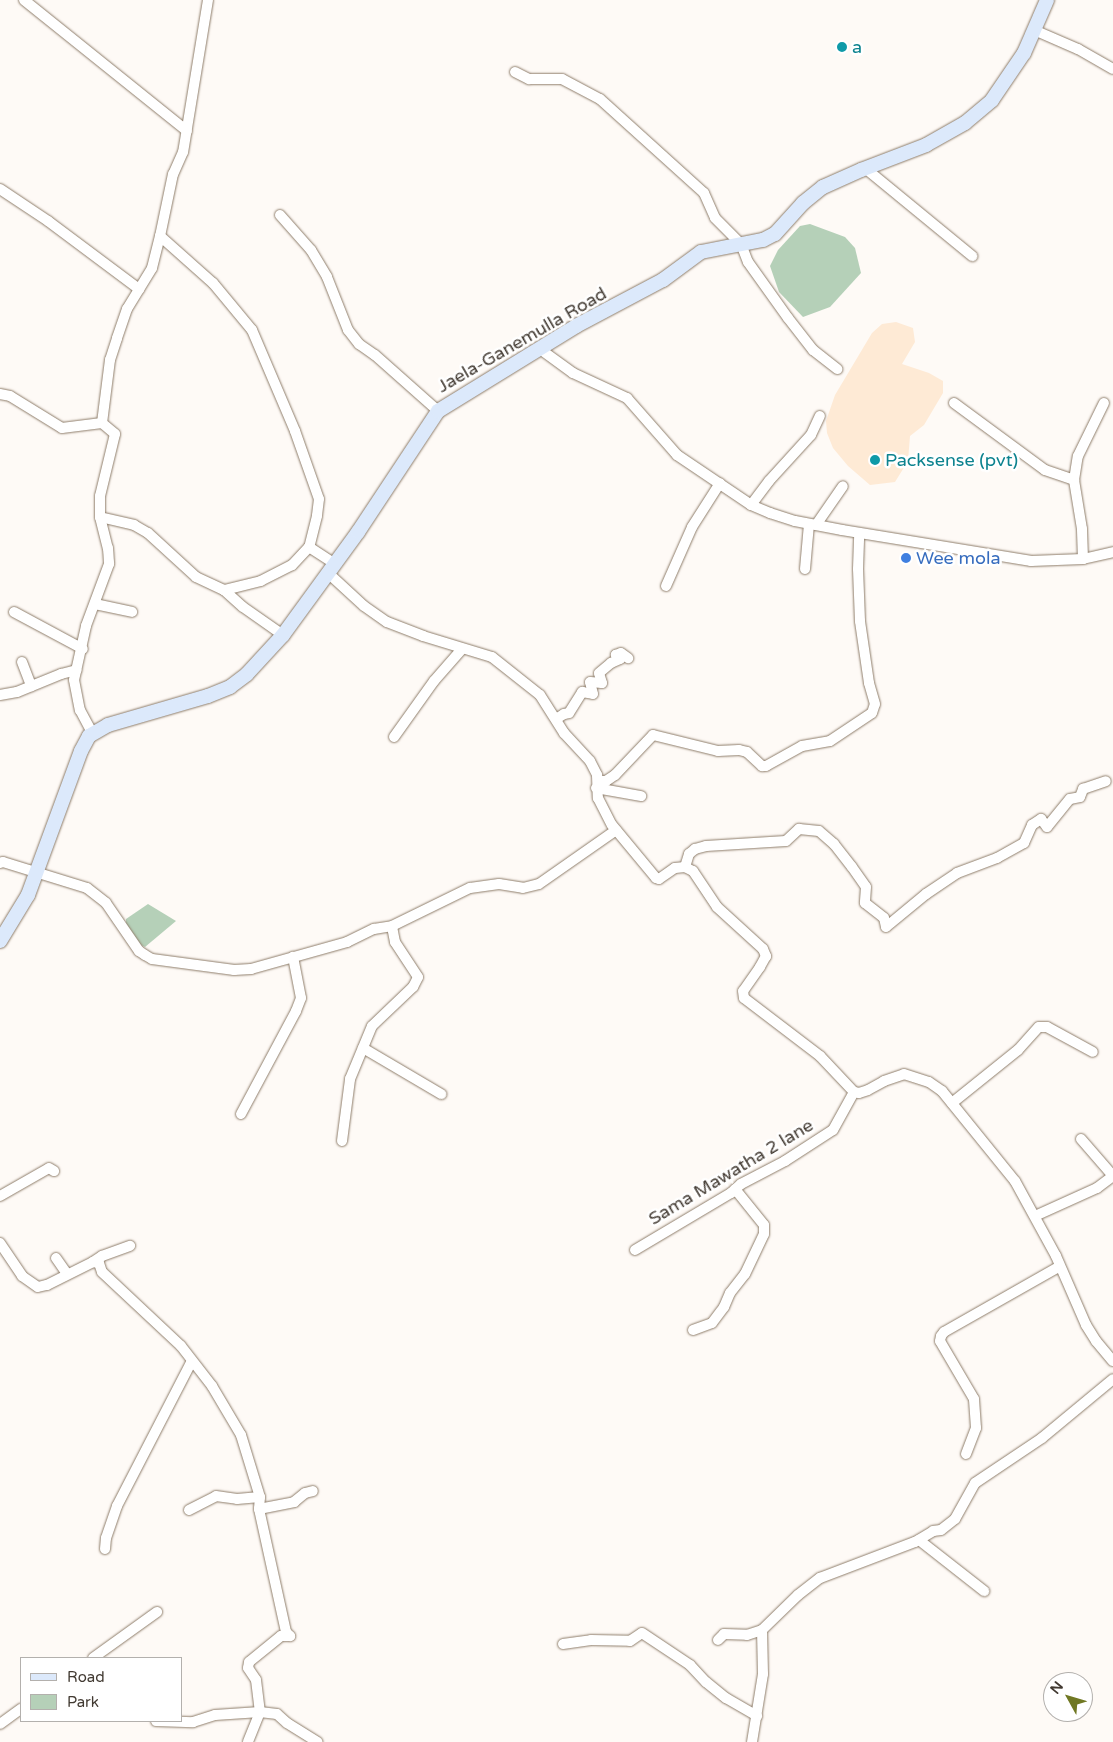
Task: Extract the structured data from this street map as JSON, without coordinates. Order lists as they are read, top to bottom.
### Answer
{
  "streets": {
    "main road": ["Jaela-Ganemulla Road"],
    "street": ["Sama Mawatha 2 lane"]
  },
  "places": ["a", "Packsense (pvt)", "Wee mola"],
  "legend": ["Road", "Park"],
  "north": "top left"
}
